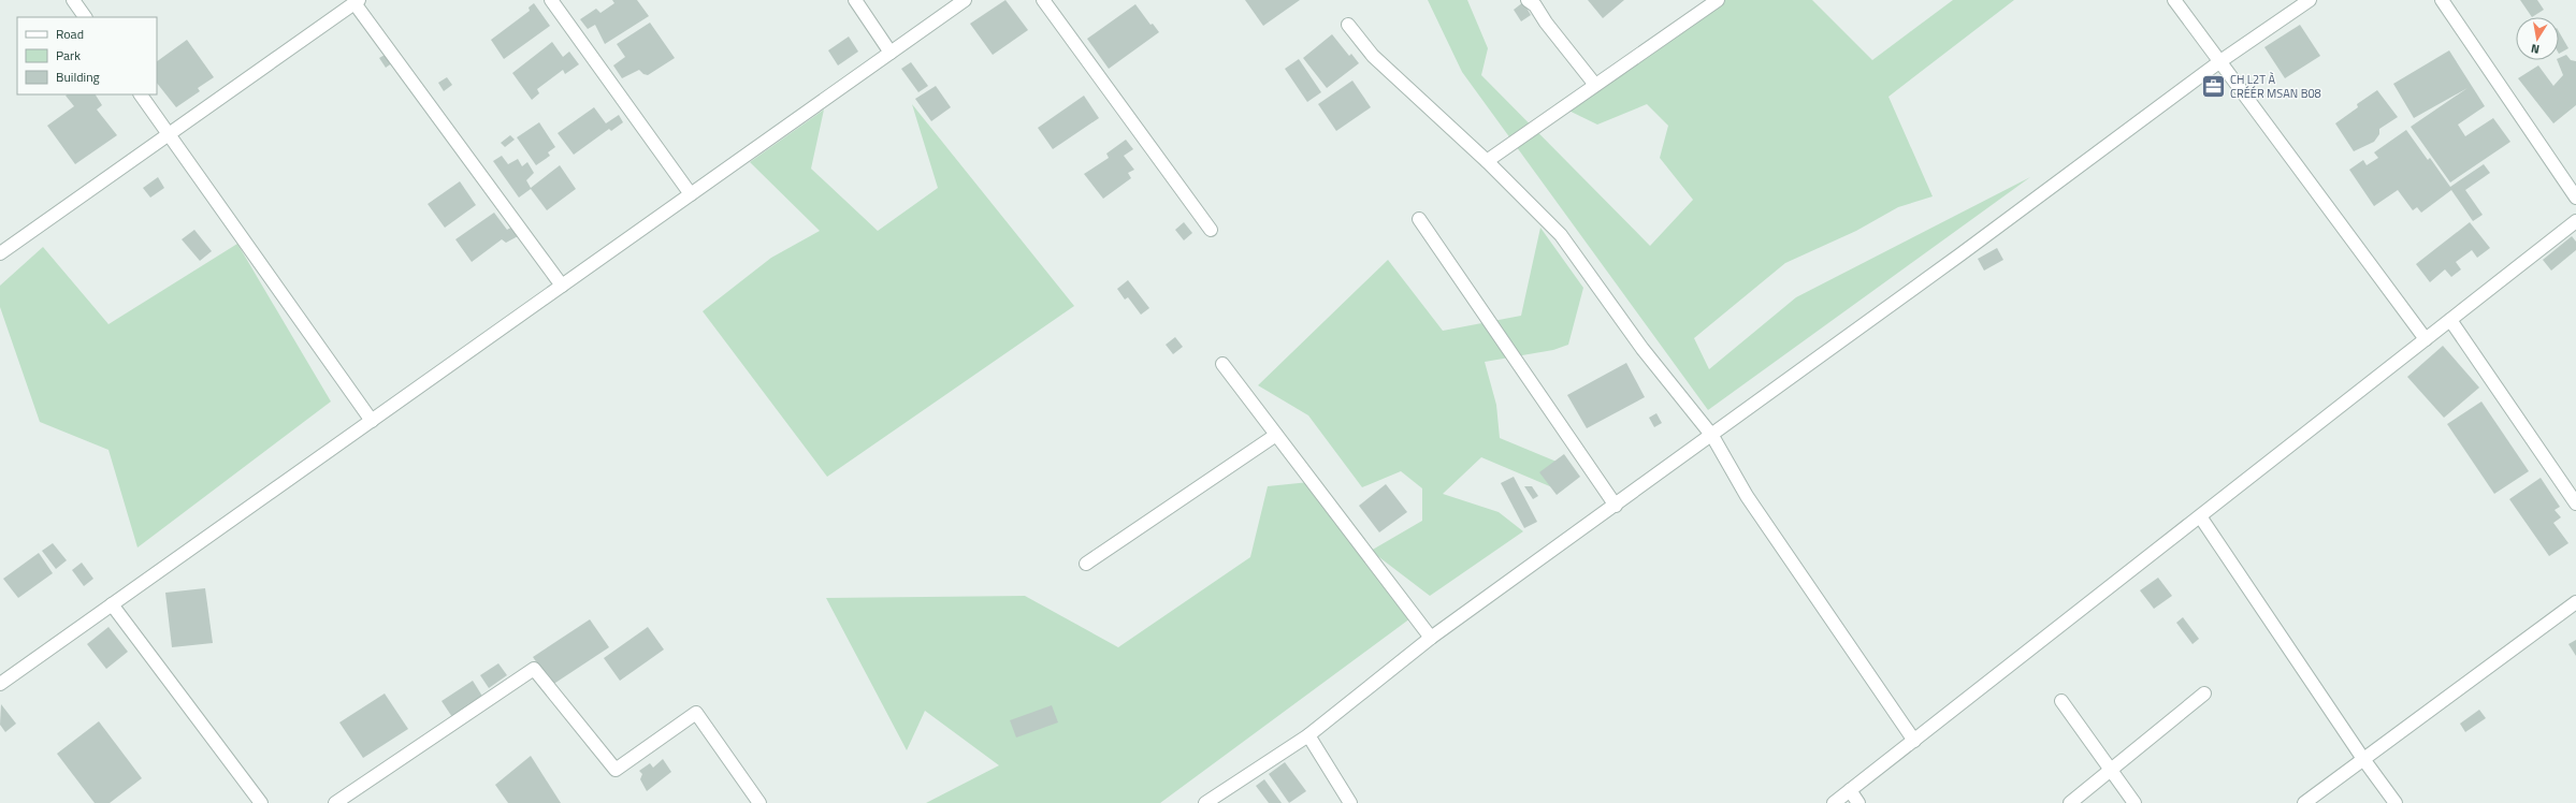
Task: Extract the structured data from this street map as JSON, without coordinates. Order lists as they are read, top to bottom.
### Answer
{
  "places": {
    "office": ["CH L2T À CRÉÉR MSAN B08"]
  },
  "legend": ["Road", "Park", "Building"],
  "north": "bottom"
}
